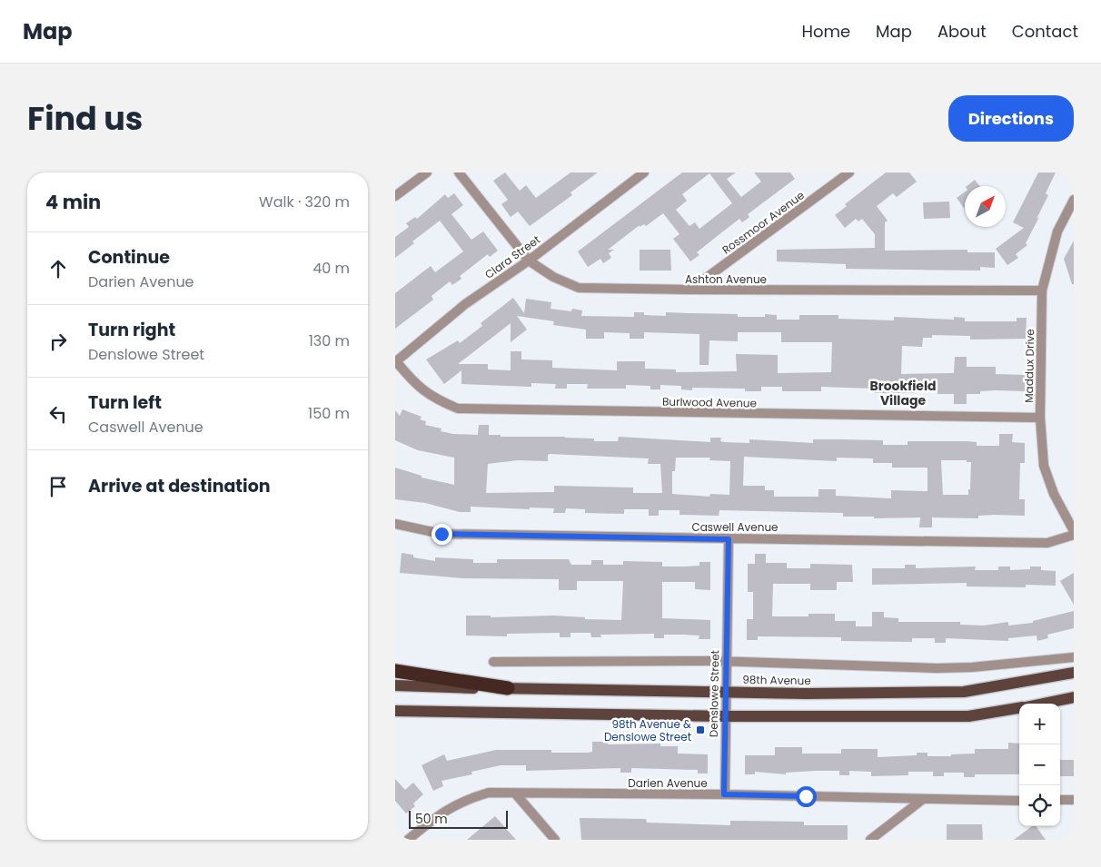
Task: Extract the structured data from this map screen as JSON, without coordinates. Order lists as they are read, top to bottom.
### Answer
{
  "streets": {
    "main road": ["98th Avenue"],
    "street": [
      "Rossmoor Avenue",
      "Clara Street",
      "Ashton Avenue",
      "Maddux Drive",
      "Burlwood Avenue",
      "Caswell Avenue",
      "Denslowe Street",
      "Darien Avenue"
    ]
  },
  "crossings": [
    ["Rossmoor Avenue", "Ashton Avenue"],
    ["Clara Street", "Ashton Avenue"],
    ["Clara Street", "Burlwood Avenue"],
    ["Ashton Avenue", "Maddux Drive"],
    ["Maddux Drive", "Burlwood Avenue"],
    ["Maddux Drive", "Caswell Avenue"],
    ["Caswell Avenue", "Denslowe Street"],
    ["98th Avenue", "Denslowe Street"],
    ["Denslowe Street", "Darien Avenue"]
  ],
  "districts": ["Brookfield Village"],
  "places": {
    "transit": ["98th Avenue & Denslowe Street"]
  },
  "scale_bar": "50 m",
  "north": "top right",
  "page": {
    "header": "Map",
    "nav": [
      "Home",
      "Map",
      "About",
      "Contact"
    ],
    "title": "Find us",
    "buttons": "Directions",
    "heading": ["4 min", "Walk · 320 m"],
    "list": [
      ["Continue", "Darien Avenue", "40 m"],
      ["Turn right", "Denslowe Street", "130 m"],
      ["Turn left", "Caswell Avenue", "150 m"],
      "Arrive at destination"
    ],
    "map_buttons": ["+", "−"],
    "scale": "50 m"
  }
}
